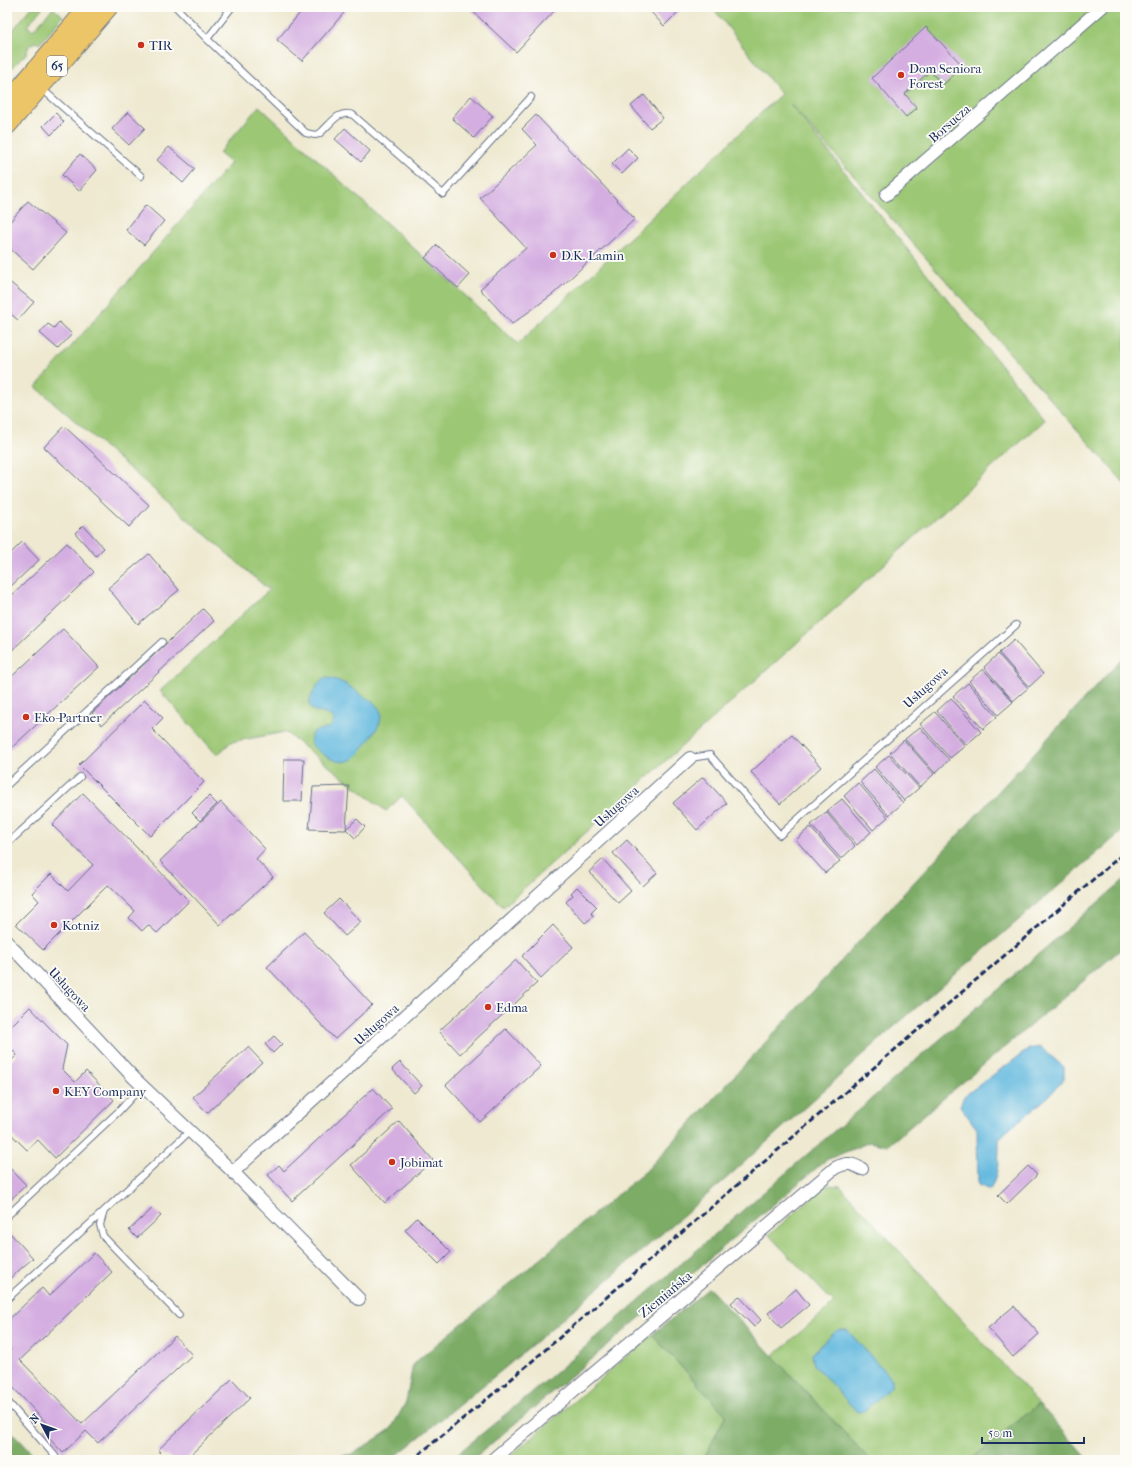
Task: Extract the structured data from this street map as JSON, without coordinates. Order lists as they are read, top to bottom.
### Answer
{
  "streets": {
    "main road": ["65"],
    "street": ["Borsucza", "Usługowa", "Ziemiańska"]
  },
  "places": [
    "TIR",
    "Dom Seniora Forest",
    "D.K. Lamin",
    "Eko-Partner",
    "Kotniz",
    "Edma",
    "KEY Company",
    "Jobimat"
  ],
  "scale_bar": "50 m",
  "north": "top left"
}
